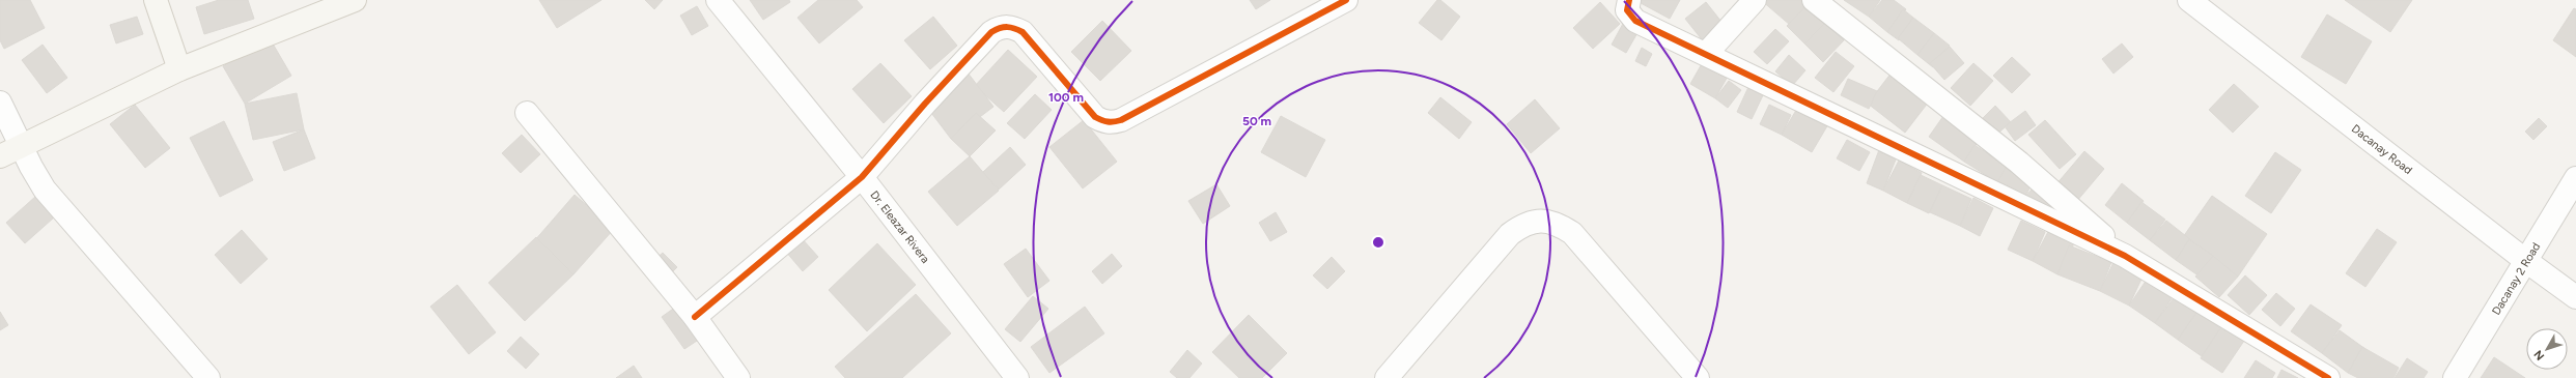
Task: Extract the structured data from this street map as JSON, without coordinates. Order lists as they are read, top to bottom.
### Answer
{
  "streets": {
    "street": ["Dacanay Road", "Dr. Eleazar Rivera", "Dacanay 2 Road"]
  },
  "crossings": [
    ["Dacanay Road", "Dacanay 2 Road"]
  ],
  "north": "bottom left",
  "rings": ["100 m", "50 m"]
}
